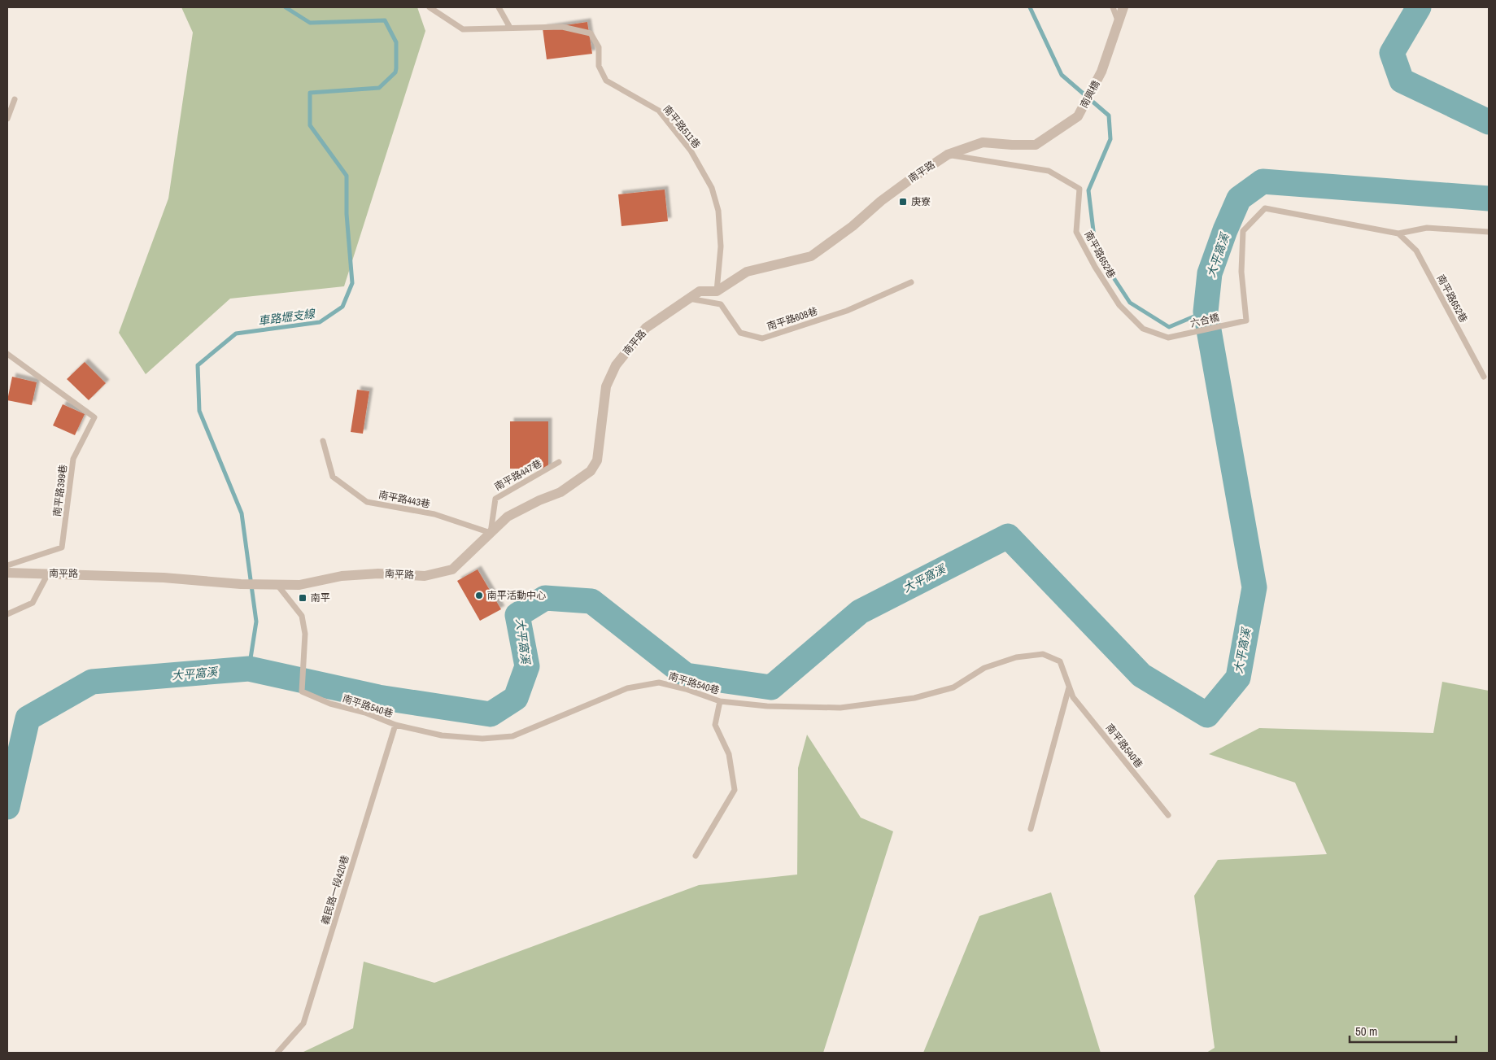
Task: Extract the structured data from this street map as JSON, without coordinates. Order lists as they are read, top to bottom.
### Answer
{
  "streets": {
    "street": ["南興橋", "南平路"],
    "lane": [
      "南平路511巷",
      "南平路652巷",
      "南平路608巷",
      "六合橋",
      "南平路447巷",
      "南平路399巷",
      "南平路443巷",
      "南平路540巷",
      "義民路一段420巷"
    ]
  },
  "crossings": [
    ["南興橋", "南平路"],
    ["南平路511巷", "南平路"],
    ["南平路", "南平路652巷"],
    ["南平路", "南平路608巷"],
    ["南平路", "南平路447巷"],
    ["南平路", "南平路443巷"],
    ["南平路", "南平路540巷"],
    ["南平路652巷", "六合橋"],
    ["南平路447巷", "南平路443巷"],
    ["南平路540巷", "義民路一段420巷"]
  ],
  "water": ["大平窩溪", "車路壢支線"],
  "places": {
    "transit": ["庚寮", "南平"],
    "other": ["南平活動中心"]
  },
  "scale_bar": "50 m"
}
